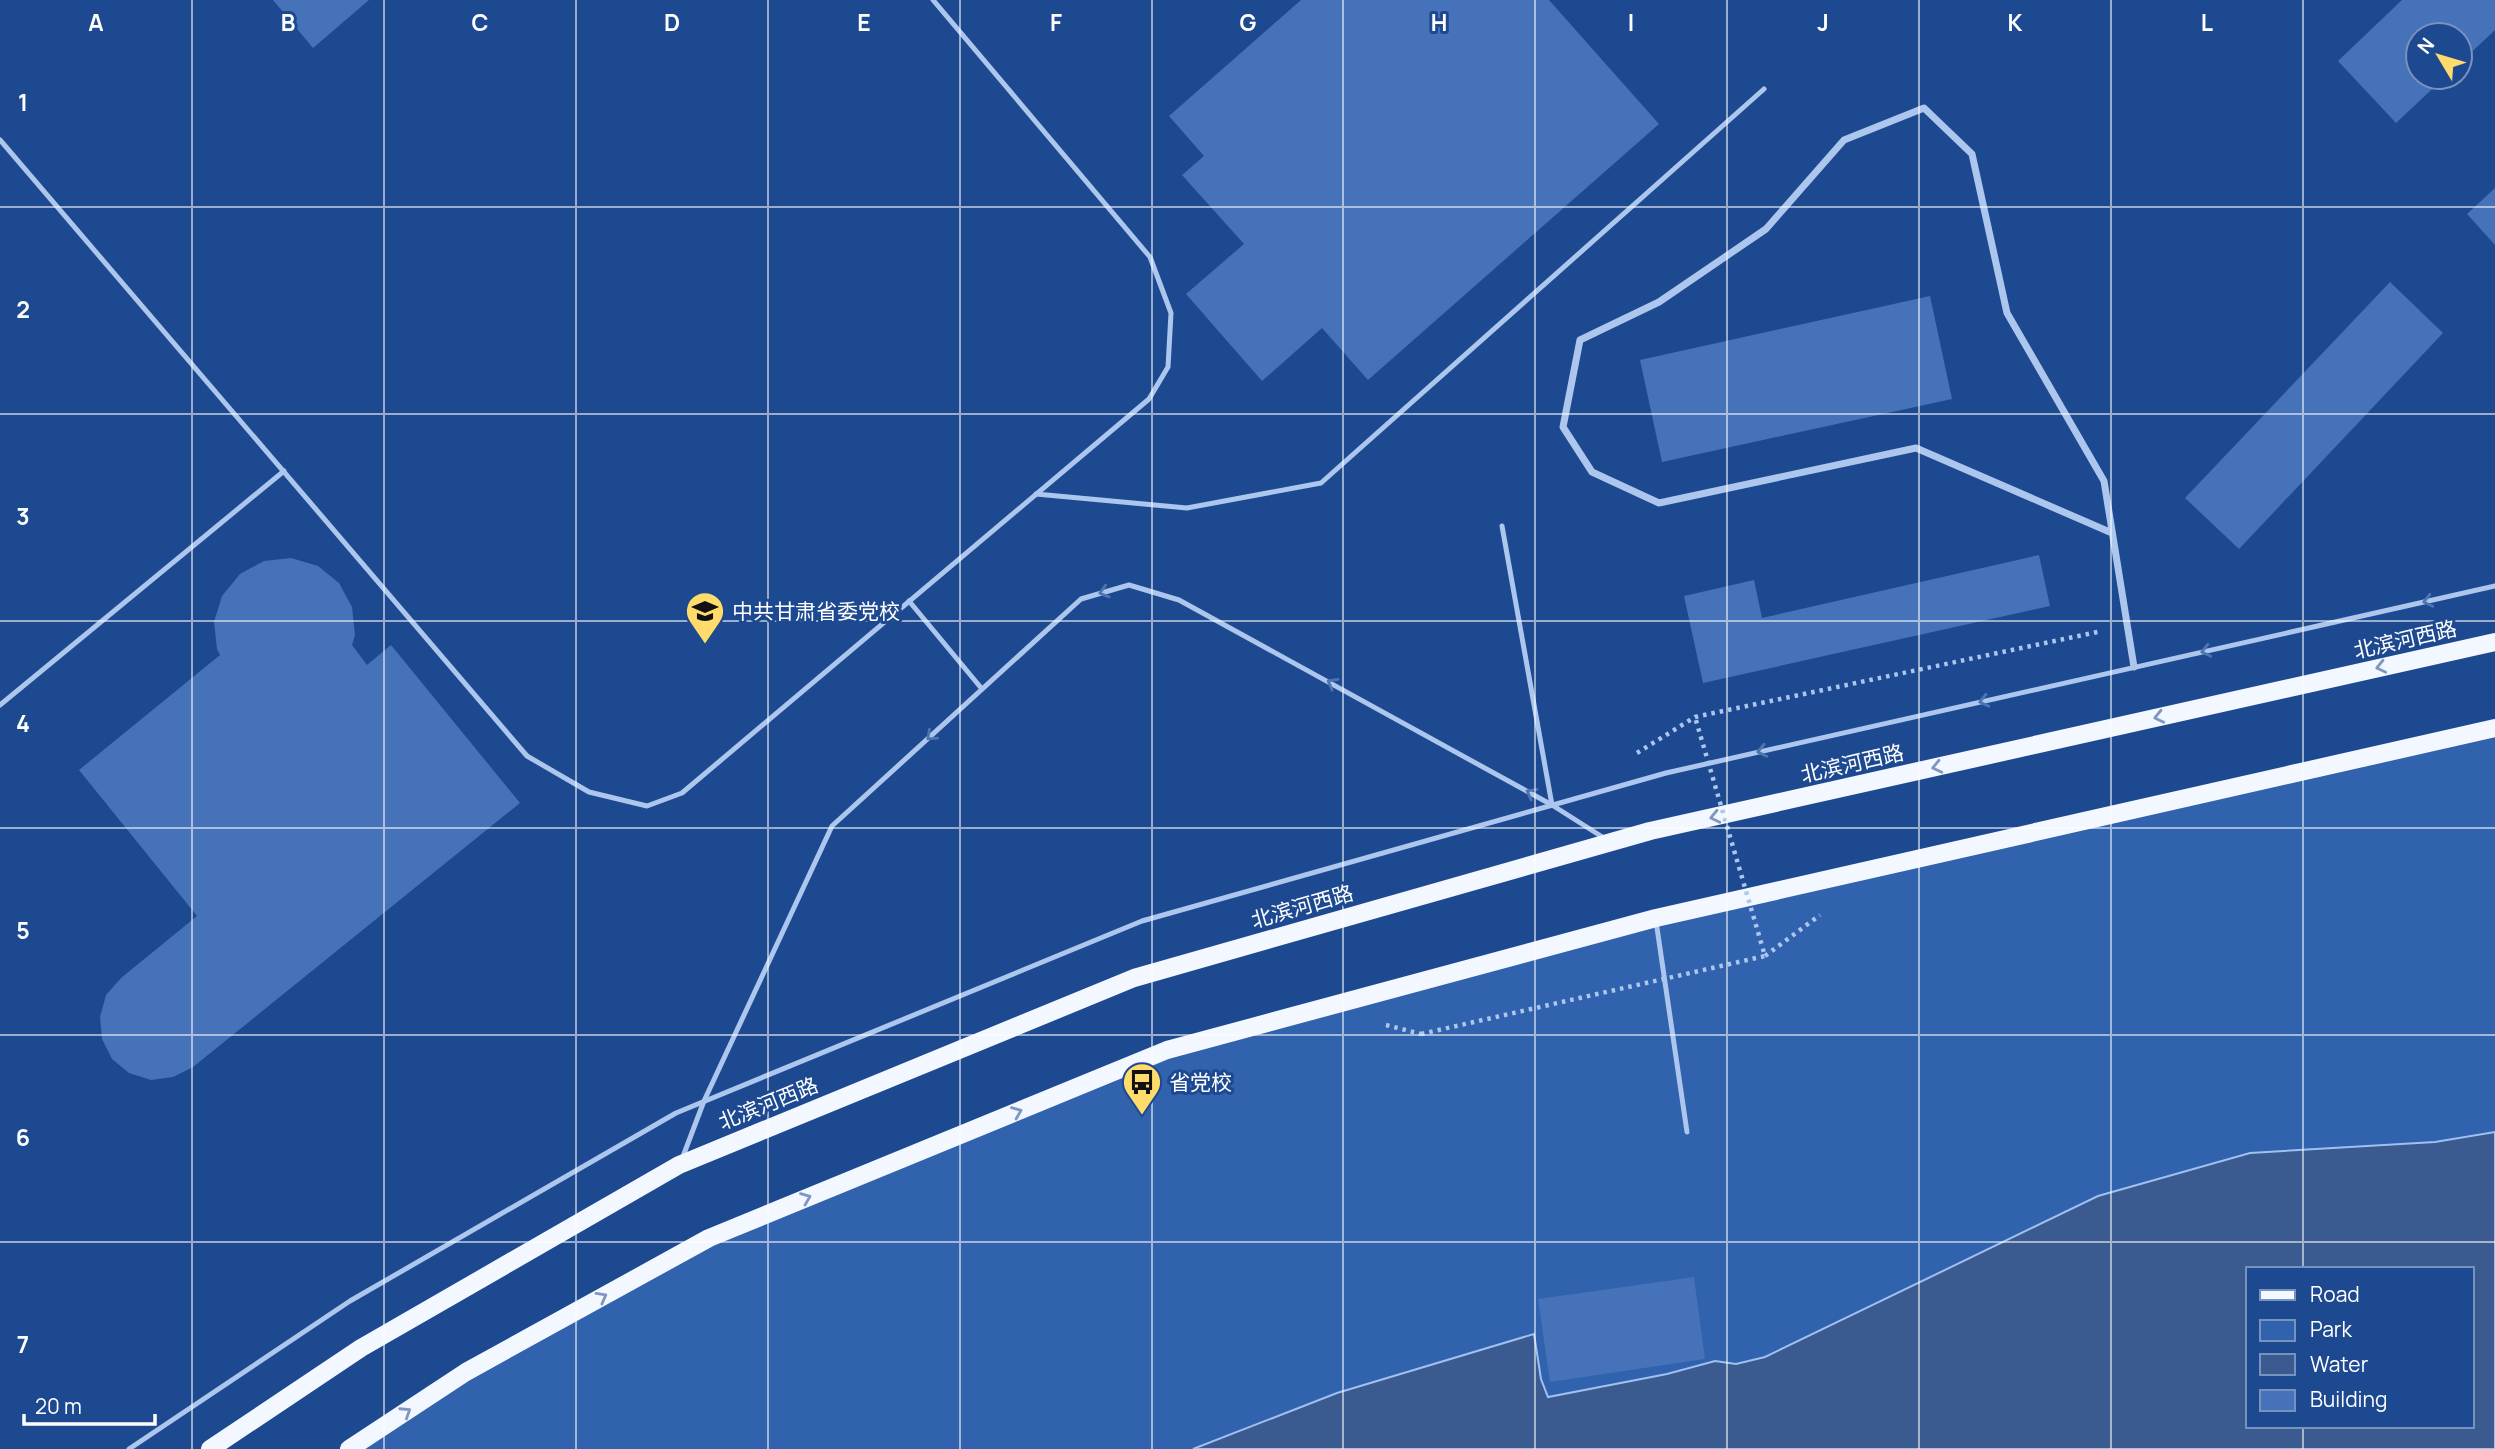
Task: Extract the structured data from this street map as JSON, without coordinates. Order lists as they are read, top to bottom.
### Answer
{
  "streets": {
    "main road": ["北滨河西路"]
  },
  "places": {
    "school or university": ["中共甘肃省委党校"],
    "bus stop": ["省党校"]
  },
  "legend": [
    "Road",
    "Park",
    "Water",
    "Building"
  ],
  "scale_bar": "20 m",
  "north": "top left",
  "grid": {
    "columns": [
      "A",
      "B",
      "C",
      "D",
      "E",
      "F",
      "G",
      "H",
      "I",
      "J",
      "K",
      "L"
    ],
    "rows": [
      "1",
      "2",
      "3",
      "4",
      "5",
      "6",
      "7"
    ]
  }
}
